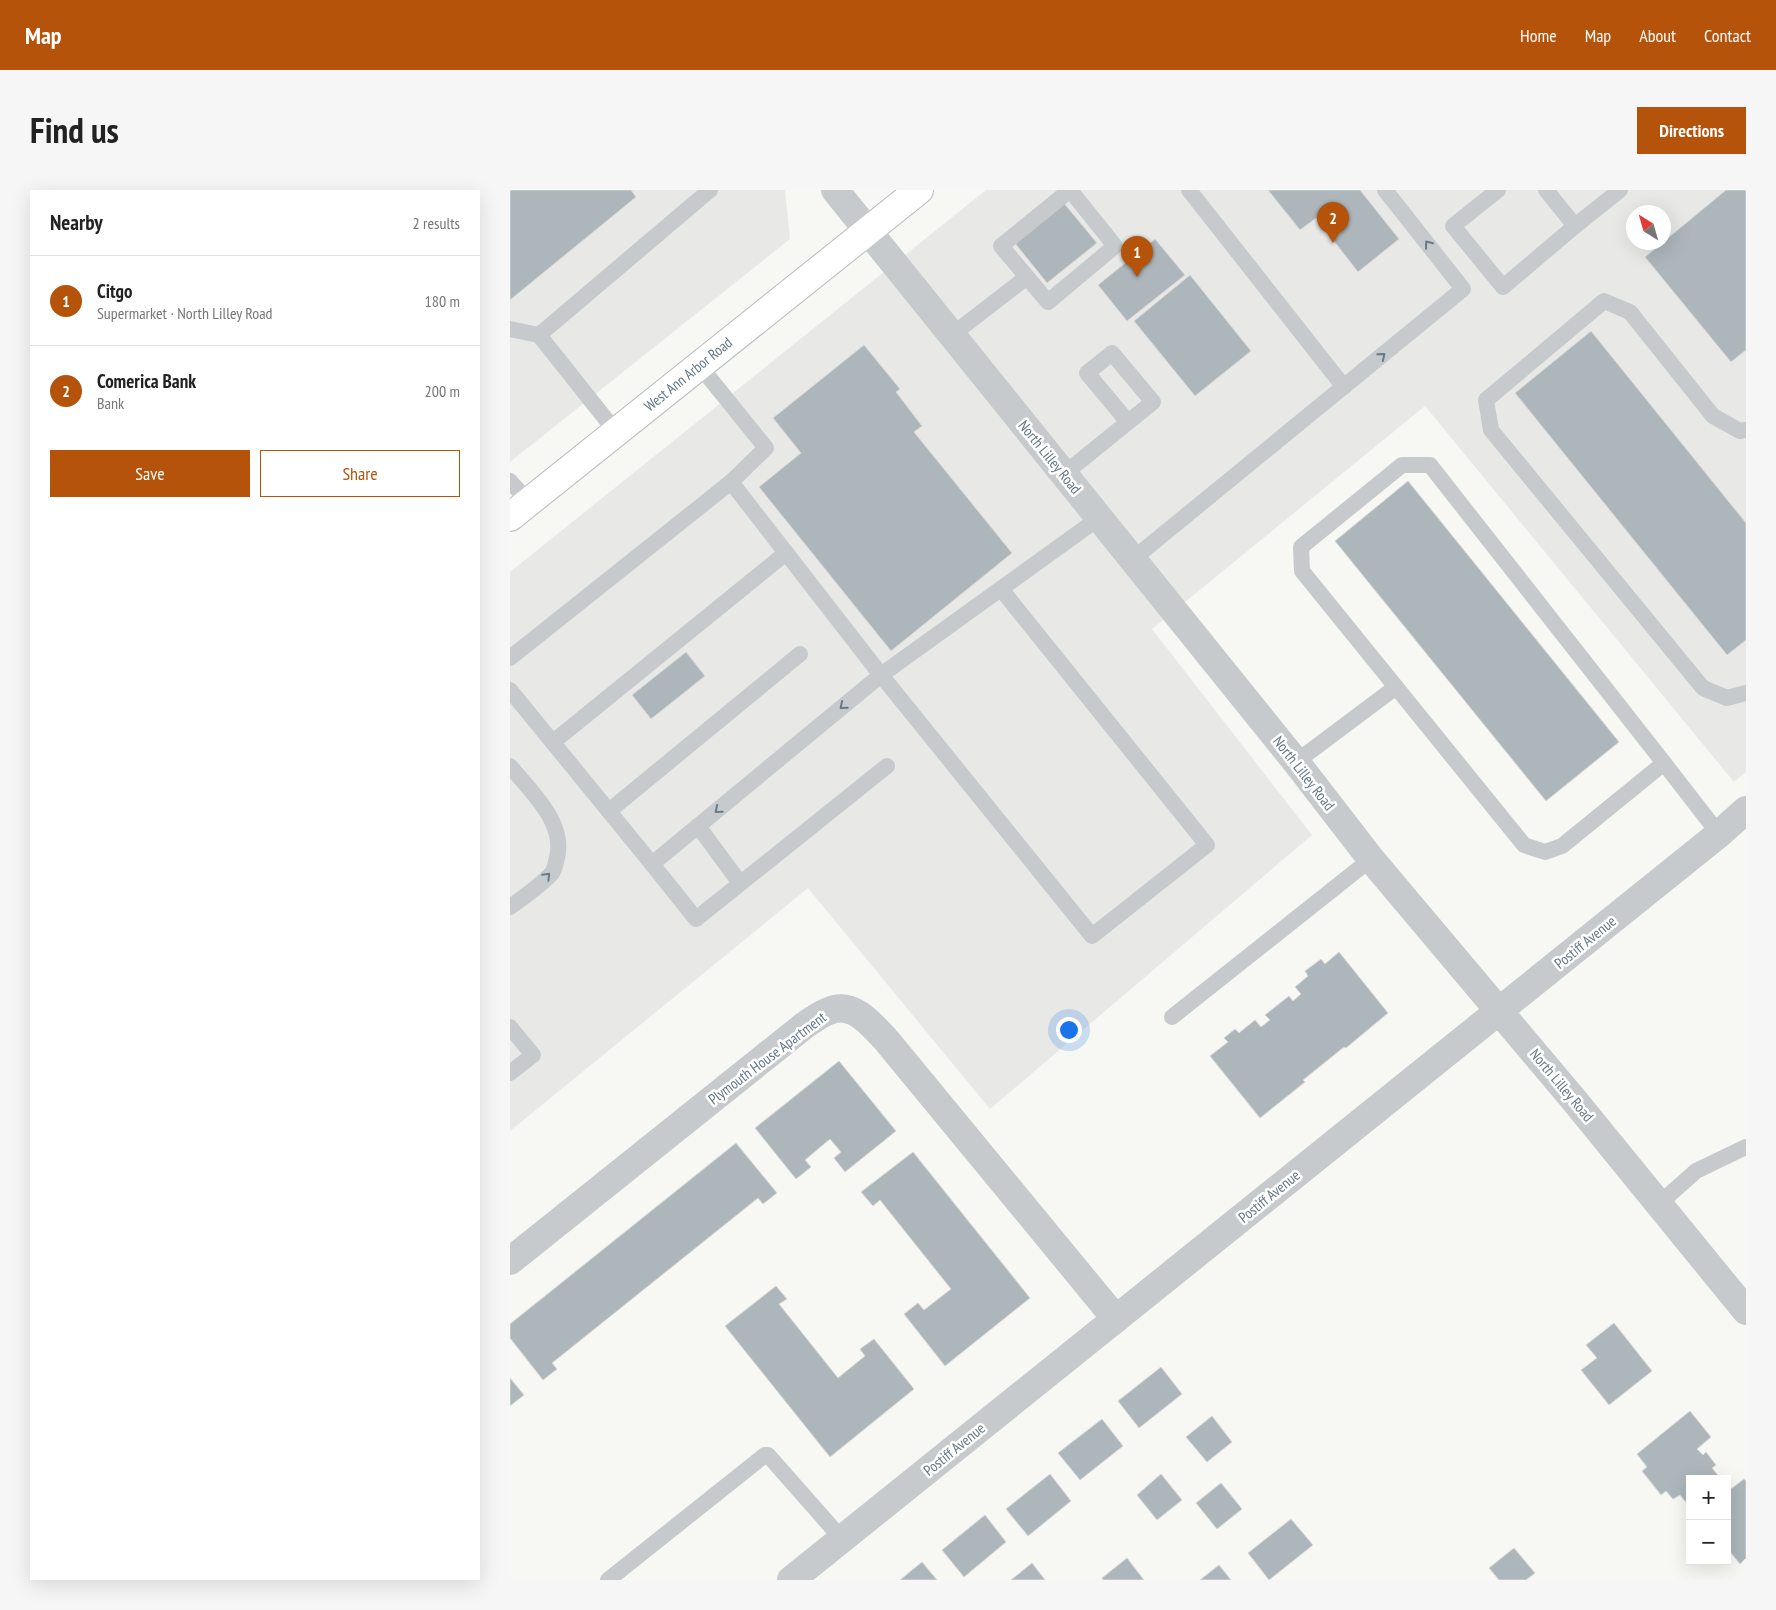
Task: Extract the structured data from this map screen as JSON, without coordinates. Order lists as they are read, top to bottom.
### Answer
{
  "streets": {
    "main road": ["West Ann Arbor Road"],
    "street": ["North Lilley Road", "Postiff Avenue", "Plymouth House Apartment"]
  },
  "crossings": [
    ["West Ann Arbor Road", "North Lilley Road"],
    ["North Lilley Road", "Postiff Avenue"],
    ["Postiff Avenue", "Plymouth House Apartment"]
  ],
  "north": "top left",
  "page": {
    "header": "Map",
    "nav": [
      "Home",
      "Map",
      "About",
      "Contact"
    ],
    "title": "Find us",
    "buttons": [
      "Directions",
      ["Save", "Share"]
    ],
    "heading": ["Nearby", "2 results"],
    "pins": ["2", "1"],
    "list": [
      {
        "mark": "1",
        "name": "Citgo",
        "note": "Supermarket · North Lilley Road",
        "value": "180 m"
      },
      {
        "mark": "2",
        "name": "Comerica Bank",
        "note": "Bank",
        "value": "200 m"
      }
    ],
    "map_buttons": ["+", "−"]
  }
}
